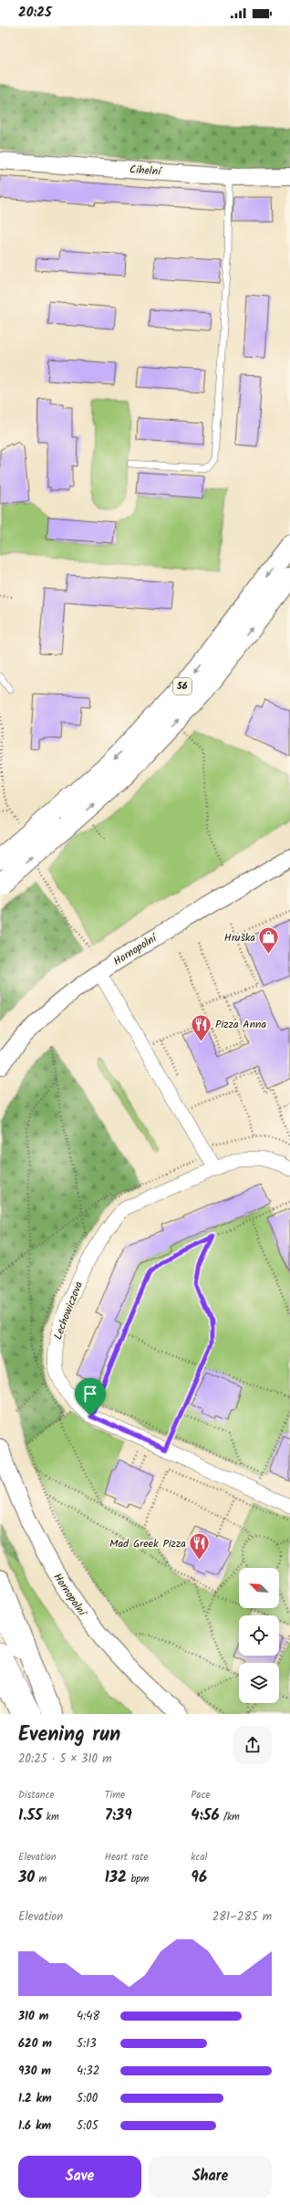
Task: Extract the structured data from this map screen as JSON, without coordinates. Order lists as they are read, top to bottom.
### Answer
{
  "streets": {
    "highway": ["56"],
    "street": ["Cihelní", "Hornopolní", "Lechowiczova"]
  },
  "places": {
    "shop": ["Hruška"],
    "restaurant": ["Pizza Anna", "Mad Greek Pizza"]
  },
  "north": "top left",
  "page": {
    "status": "20:25",
    "heading": ["Evening run", "20:25 · 5 × 310 m"],
    "stats": [
      ["Distance", "1.55 km"],
      ["Time", "7:39"],
      ["Pace", "4:56 /km"],
      ["Elevation", "30 m"],
      ["Heart rate", "132 bpm"],
      ["kcal", "96"]
    ],
    "chart": ["Elevation", "281–285 m"],
    "list": [
      {
        "name": "310 m",
        "note": "4:48"
      },
      {
        "name": "620 m",
        "note": "5:13"
      },
      {
        "name": "930 m",
        "note": "4:32"
      },
      {
        "name": "1.2 km",
        "note": "5:00"
      },
      {
        "name": "1.6 km",
        "note": "5:05"
      }
    ],
    "buttons": ["Save", "Share"]
  }
}
